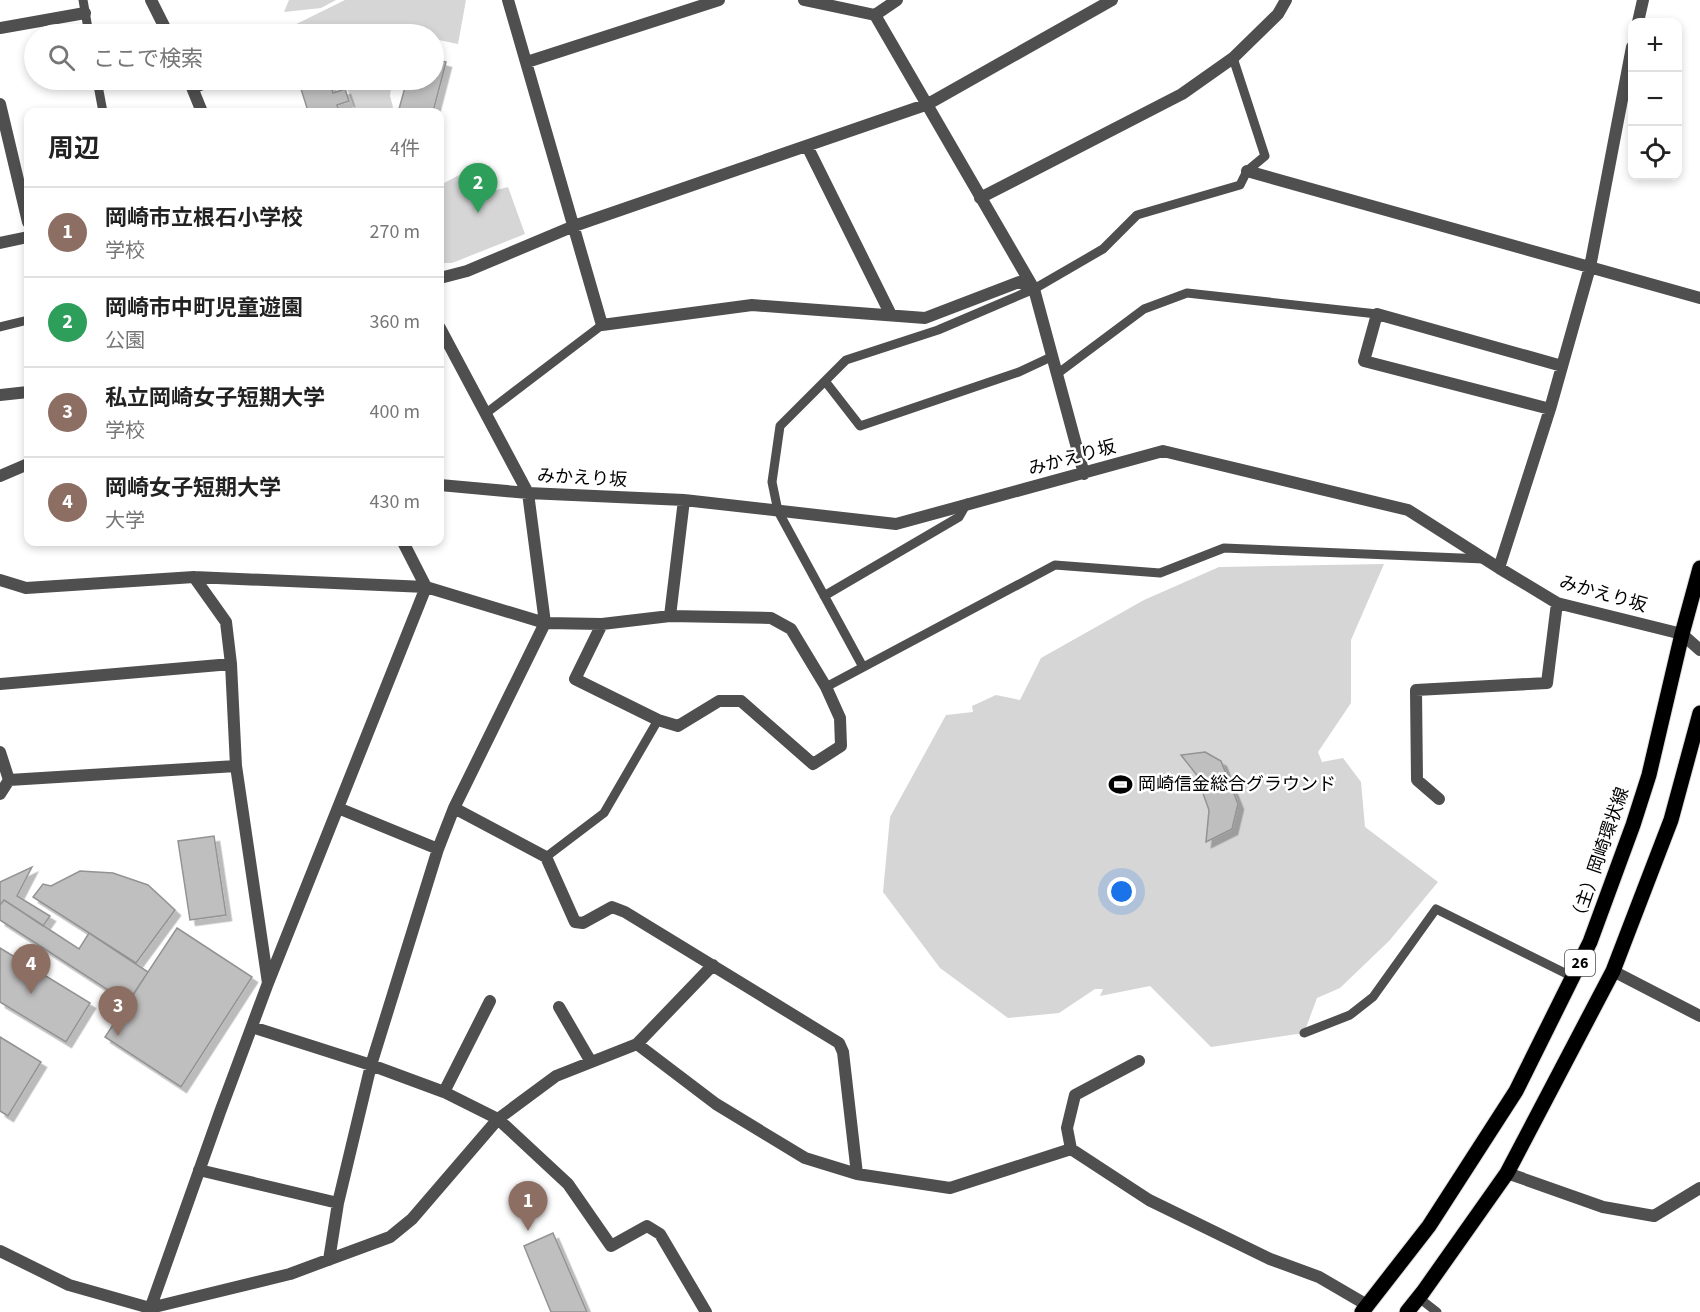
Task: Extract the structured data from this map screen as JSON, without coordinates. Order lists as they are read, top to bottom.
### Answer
{
  "streets": {
    "main road": ["（主）岡崎環状線", "26"],
    "street": ["みかえり坂"]
  },
  "crossings": [
    ["みかえり坂", "（主）岡崎環状線"]
  ],
  "places": {
    "sports": ["岡崎信金総合グラウンド"]
  },
  "page": {
    "map_buttons": ["+", "−"],
    "search": "ここで検索",
    "heading": ["周辺", "4件"],
    "pins": [
      "2",
      "4",
      "3",
      "1"
    ],
    "list": [
      {
        "mark": "1",
        "name": "岡崎市立根石小学校",
        "note": "学校",
        "value": "270 m"
      },
      {
        "mark": "2",
        "name": "岡崎市中町児童遊園",
        "note": "公園",
        "value": "360 m"
      },
      {
        "mark": "3",
        "name": "私立岡崎女子短期大学",
        "note": "学校",
        "value": "400 m"
      },
      {
        "mark": "4",
        "name": "岡崎女子短期大学",
        "note": "大学",
        "value": "430 m"
      }
    ]
  }
}
